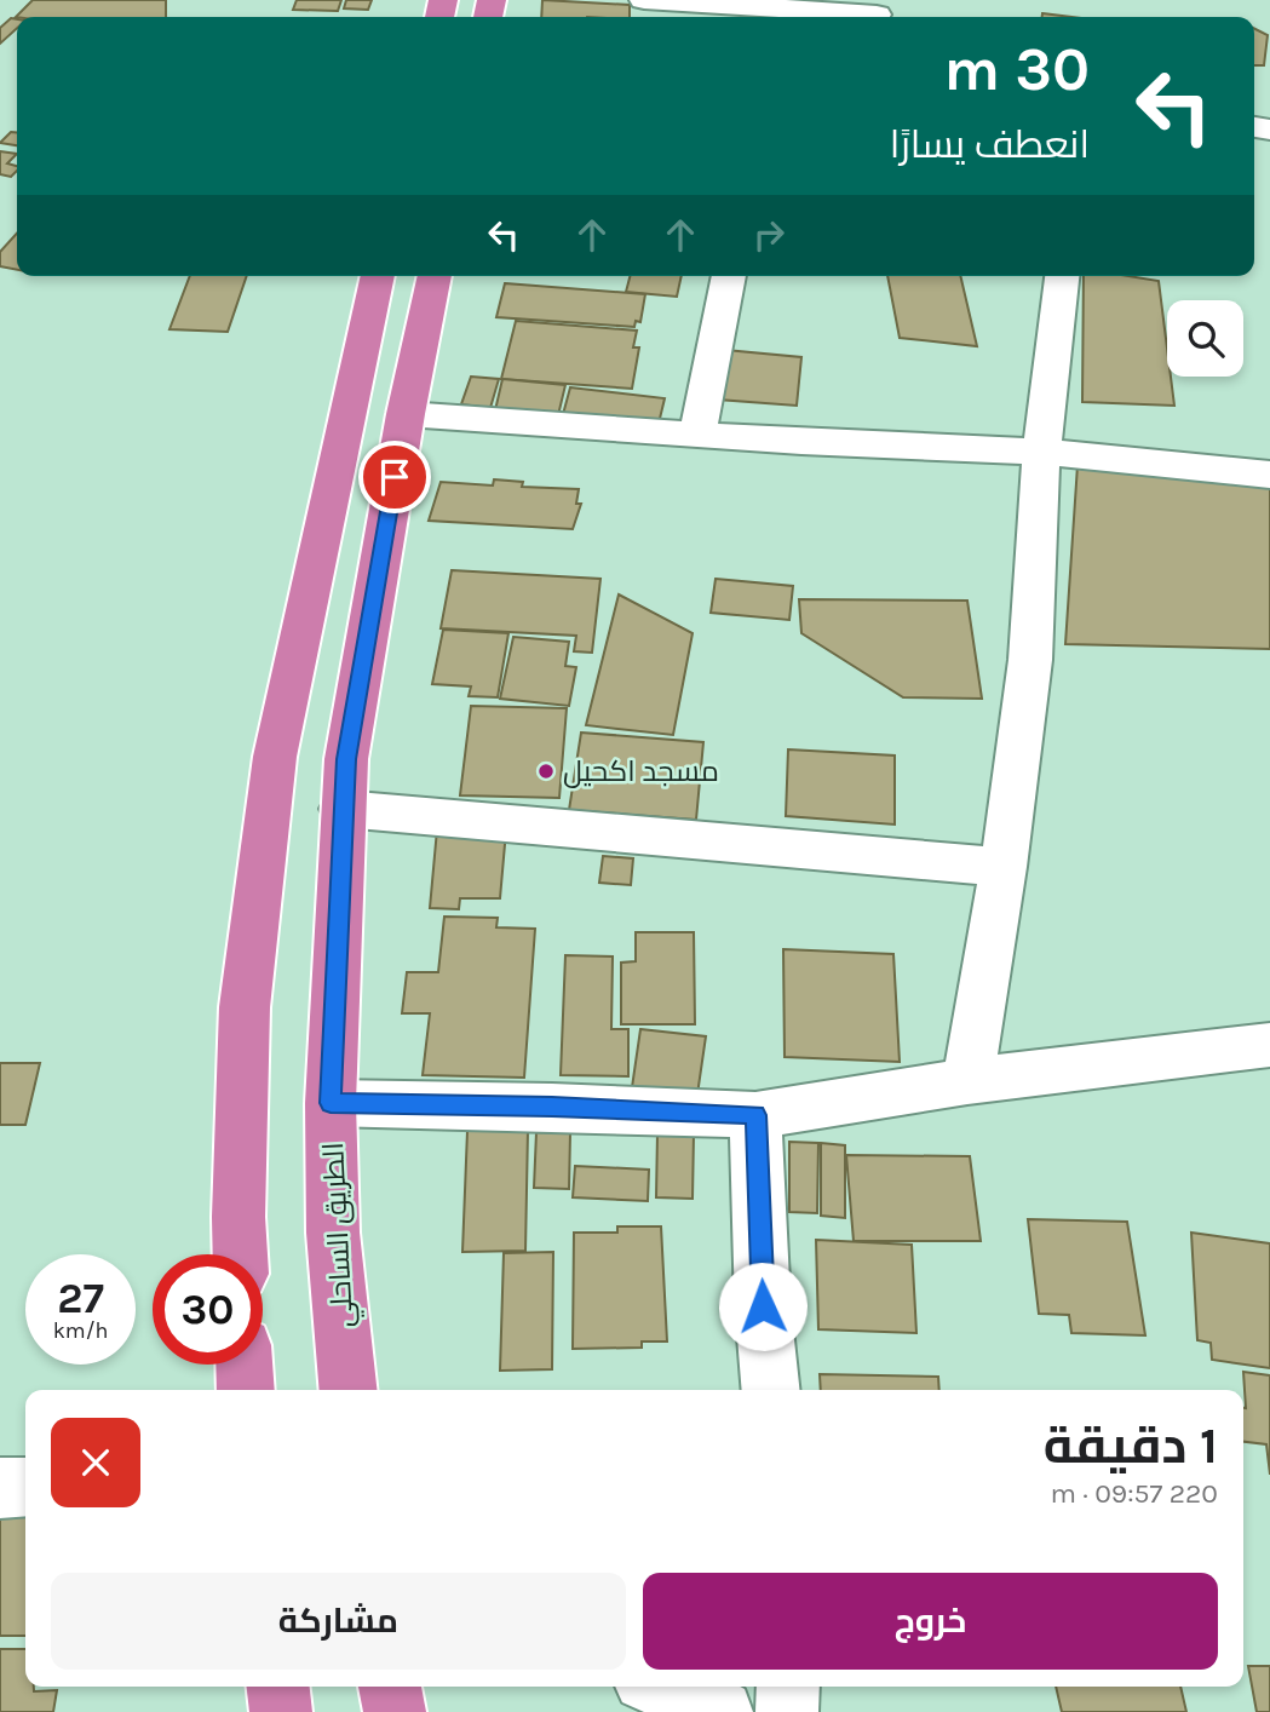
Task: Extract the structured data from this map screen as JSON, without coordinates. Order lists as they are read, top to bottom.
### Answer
{
  "streets": {
    "highway": ["الطريق الساحلي"]
  },
  "places": ["مسجد اكحيل"],
  "page": {
    "turn": ["30 m", "انعطف يسارًا"],
    "speed": "27 km/h",
    "limit": "30",
    "heading": ["1 دقيقة", "220 m · 09:57"],
    "buttons": ["خروج", "مشاركة"]
  }
}
